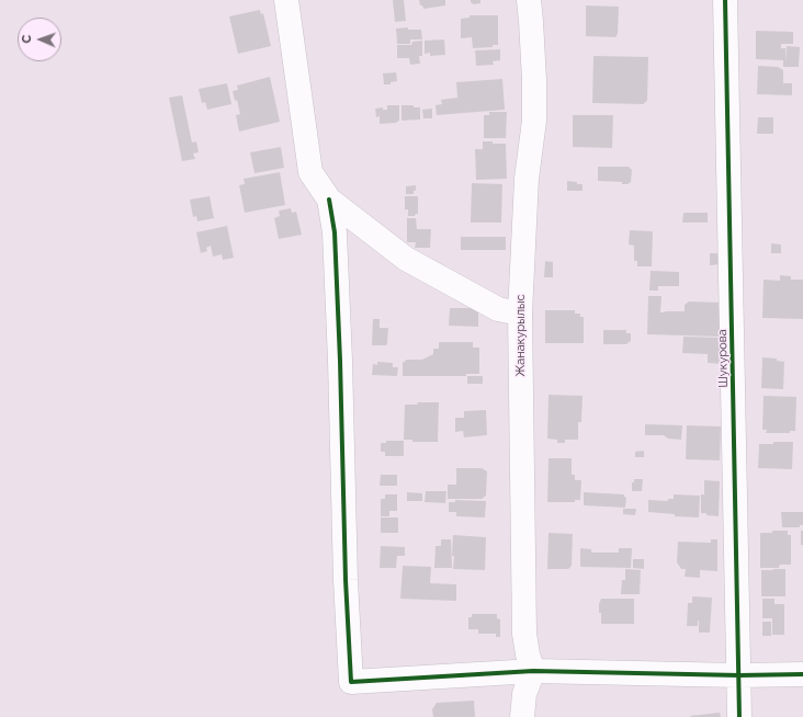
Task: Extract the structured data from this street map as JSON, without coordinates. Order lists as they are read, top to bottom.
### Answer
{
  "streets": {
    "street": ["Жанакурылыс", "Шукурова"]
  },
  "north": "left"
}
